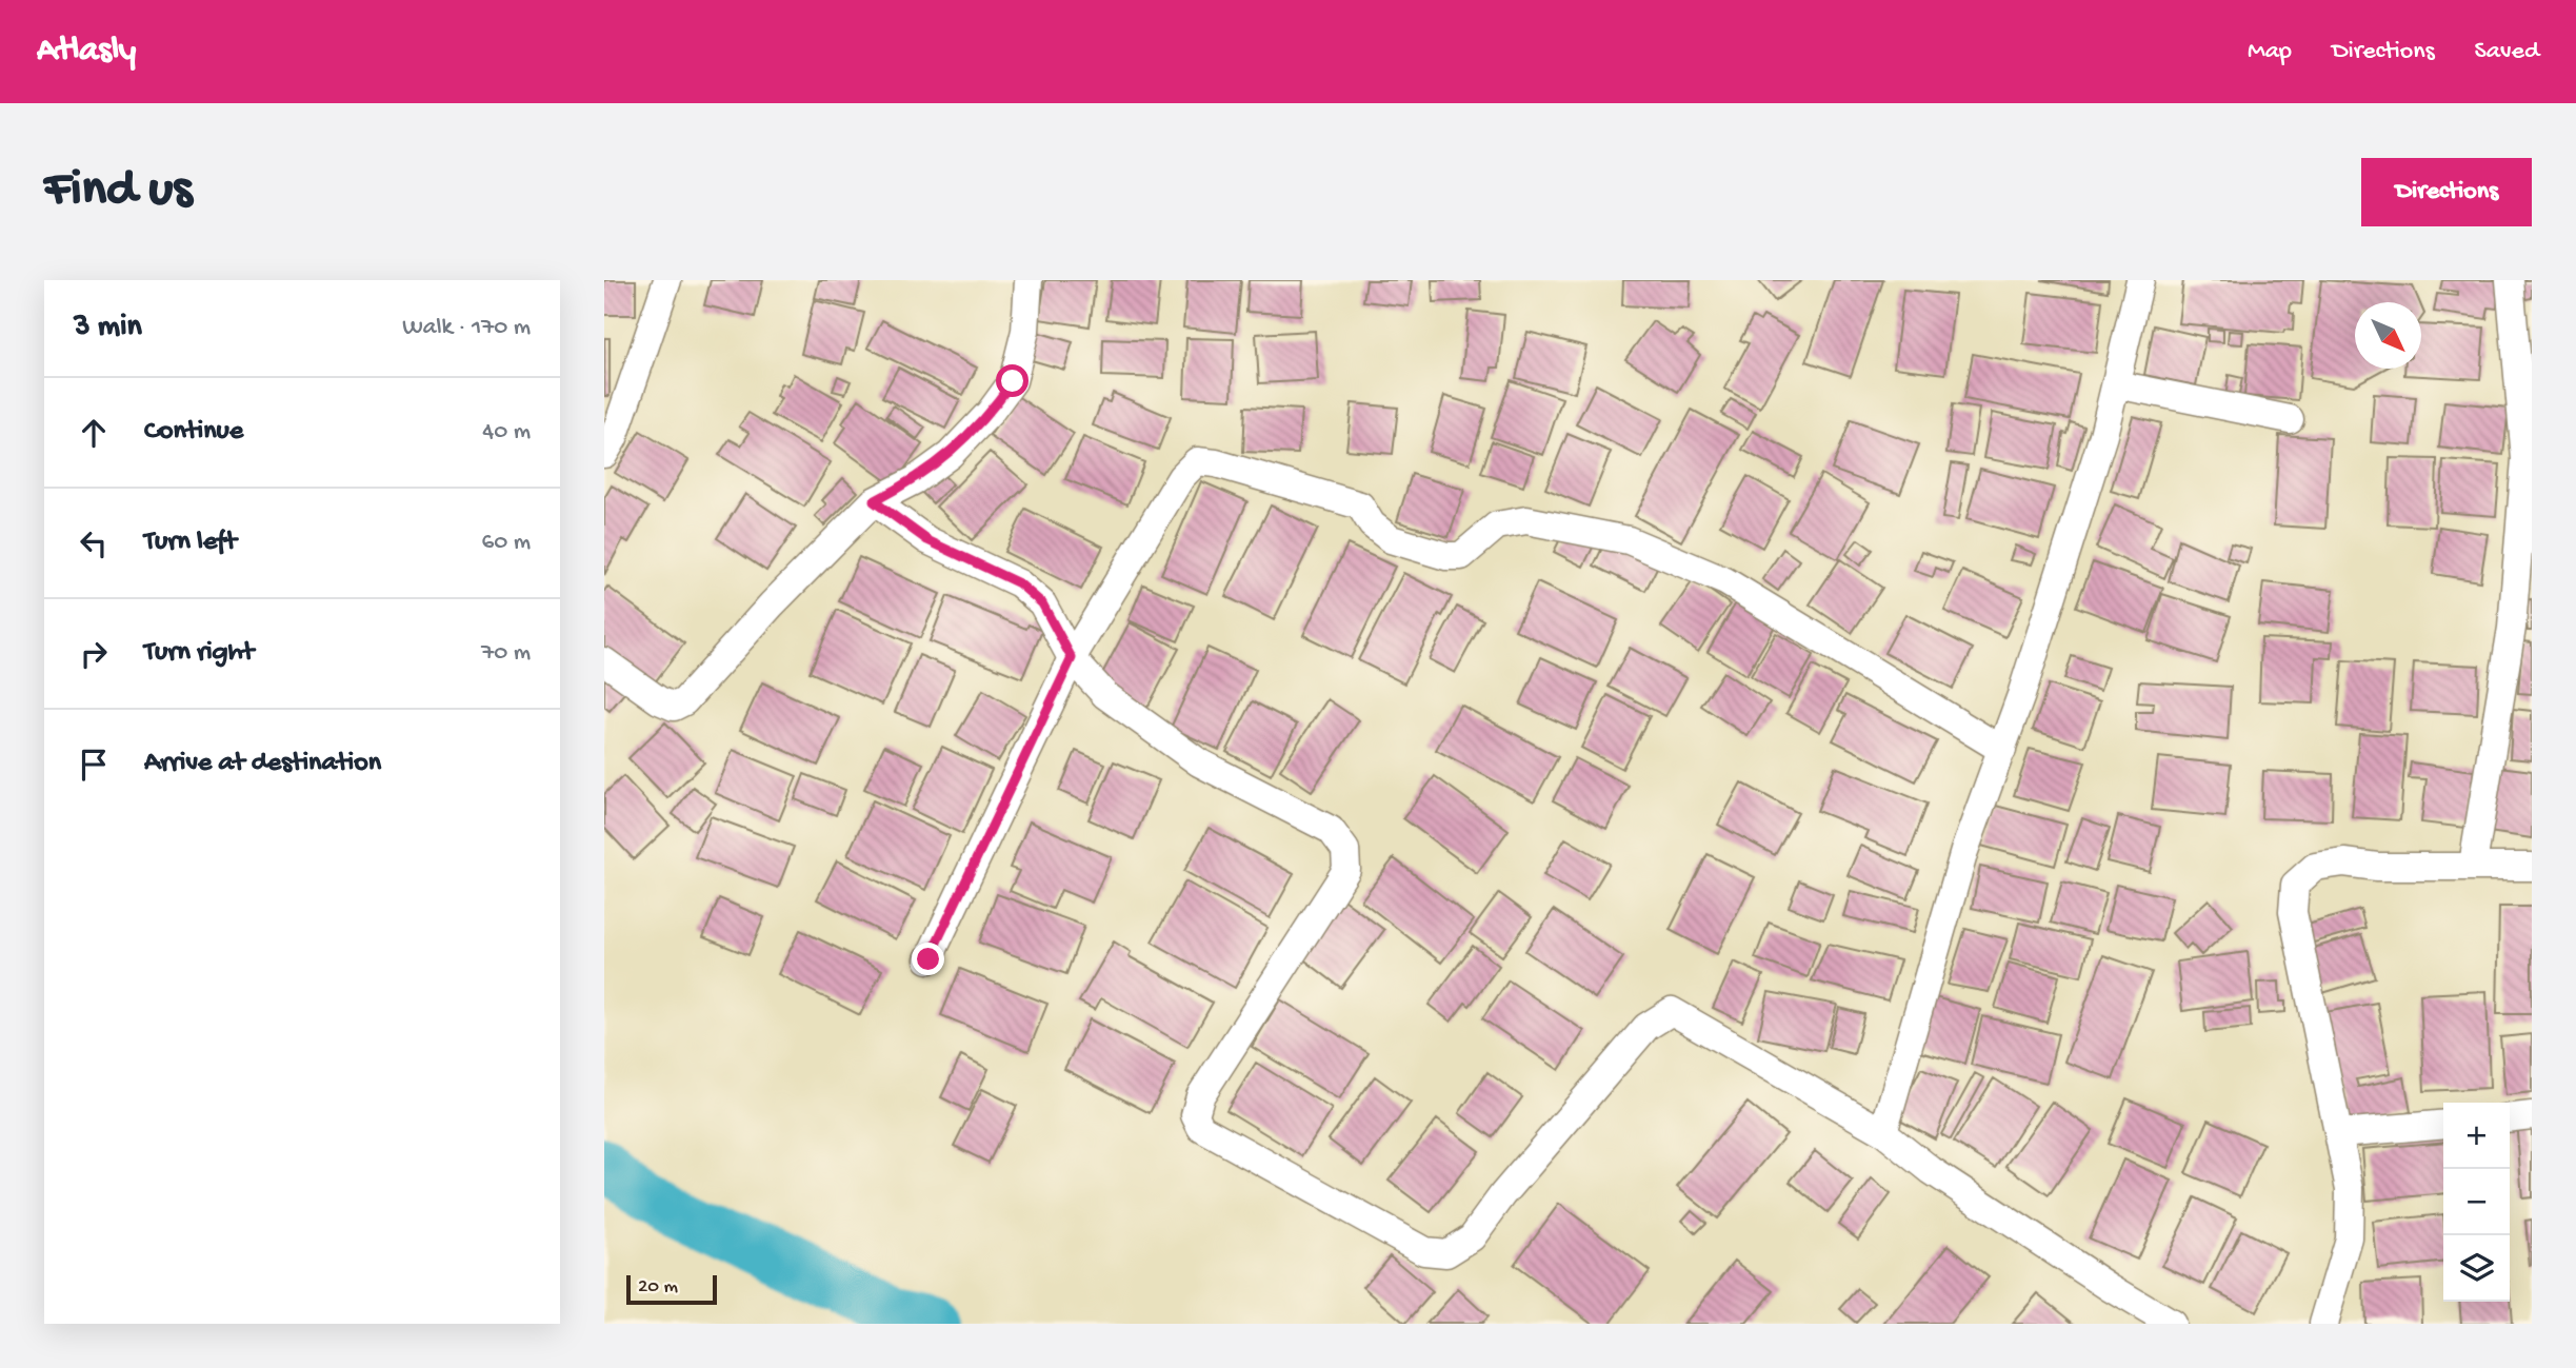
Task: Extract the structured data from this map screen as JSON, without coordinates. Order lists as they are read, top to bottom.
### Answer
{
  "scale_bar": "20 m",
  "north": "bottom right",
  "page": {
    "header": "Atlasly",
    "nav": ["Map", "Directions", "Saved"],
    "buttons": "Directions",
    "title": "Find us",
    "heading": ["3 min", "Walk · 170 m"],
    "list": [
      ["Continue", "40 m"],
      ["Turn left", "60 m"],
      ["Turn right", "70 m"],
      "Arrive at destination"
    ],
    "map_buttons": ["+", "−"],
    "scale": "20 m"
  }
}
